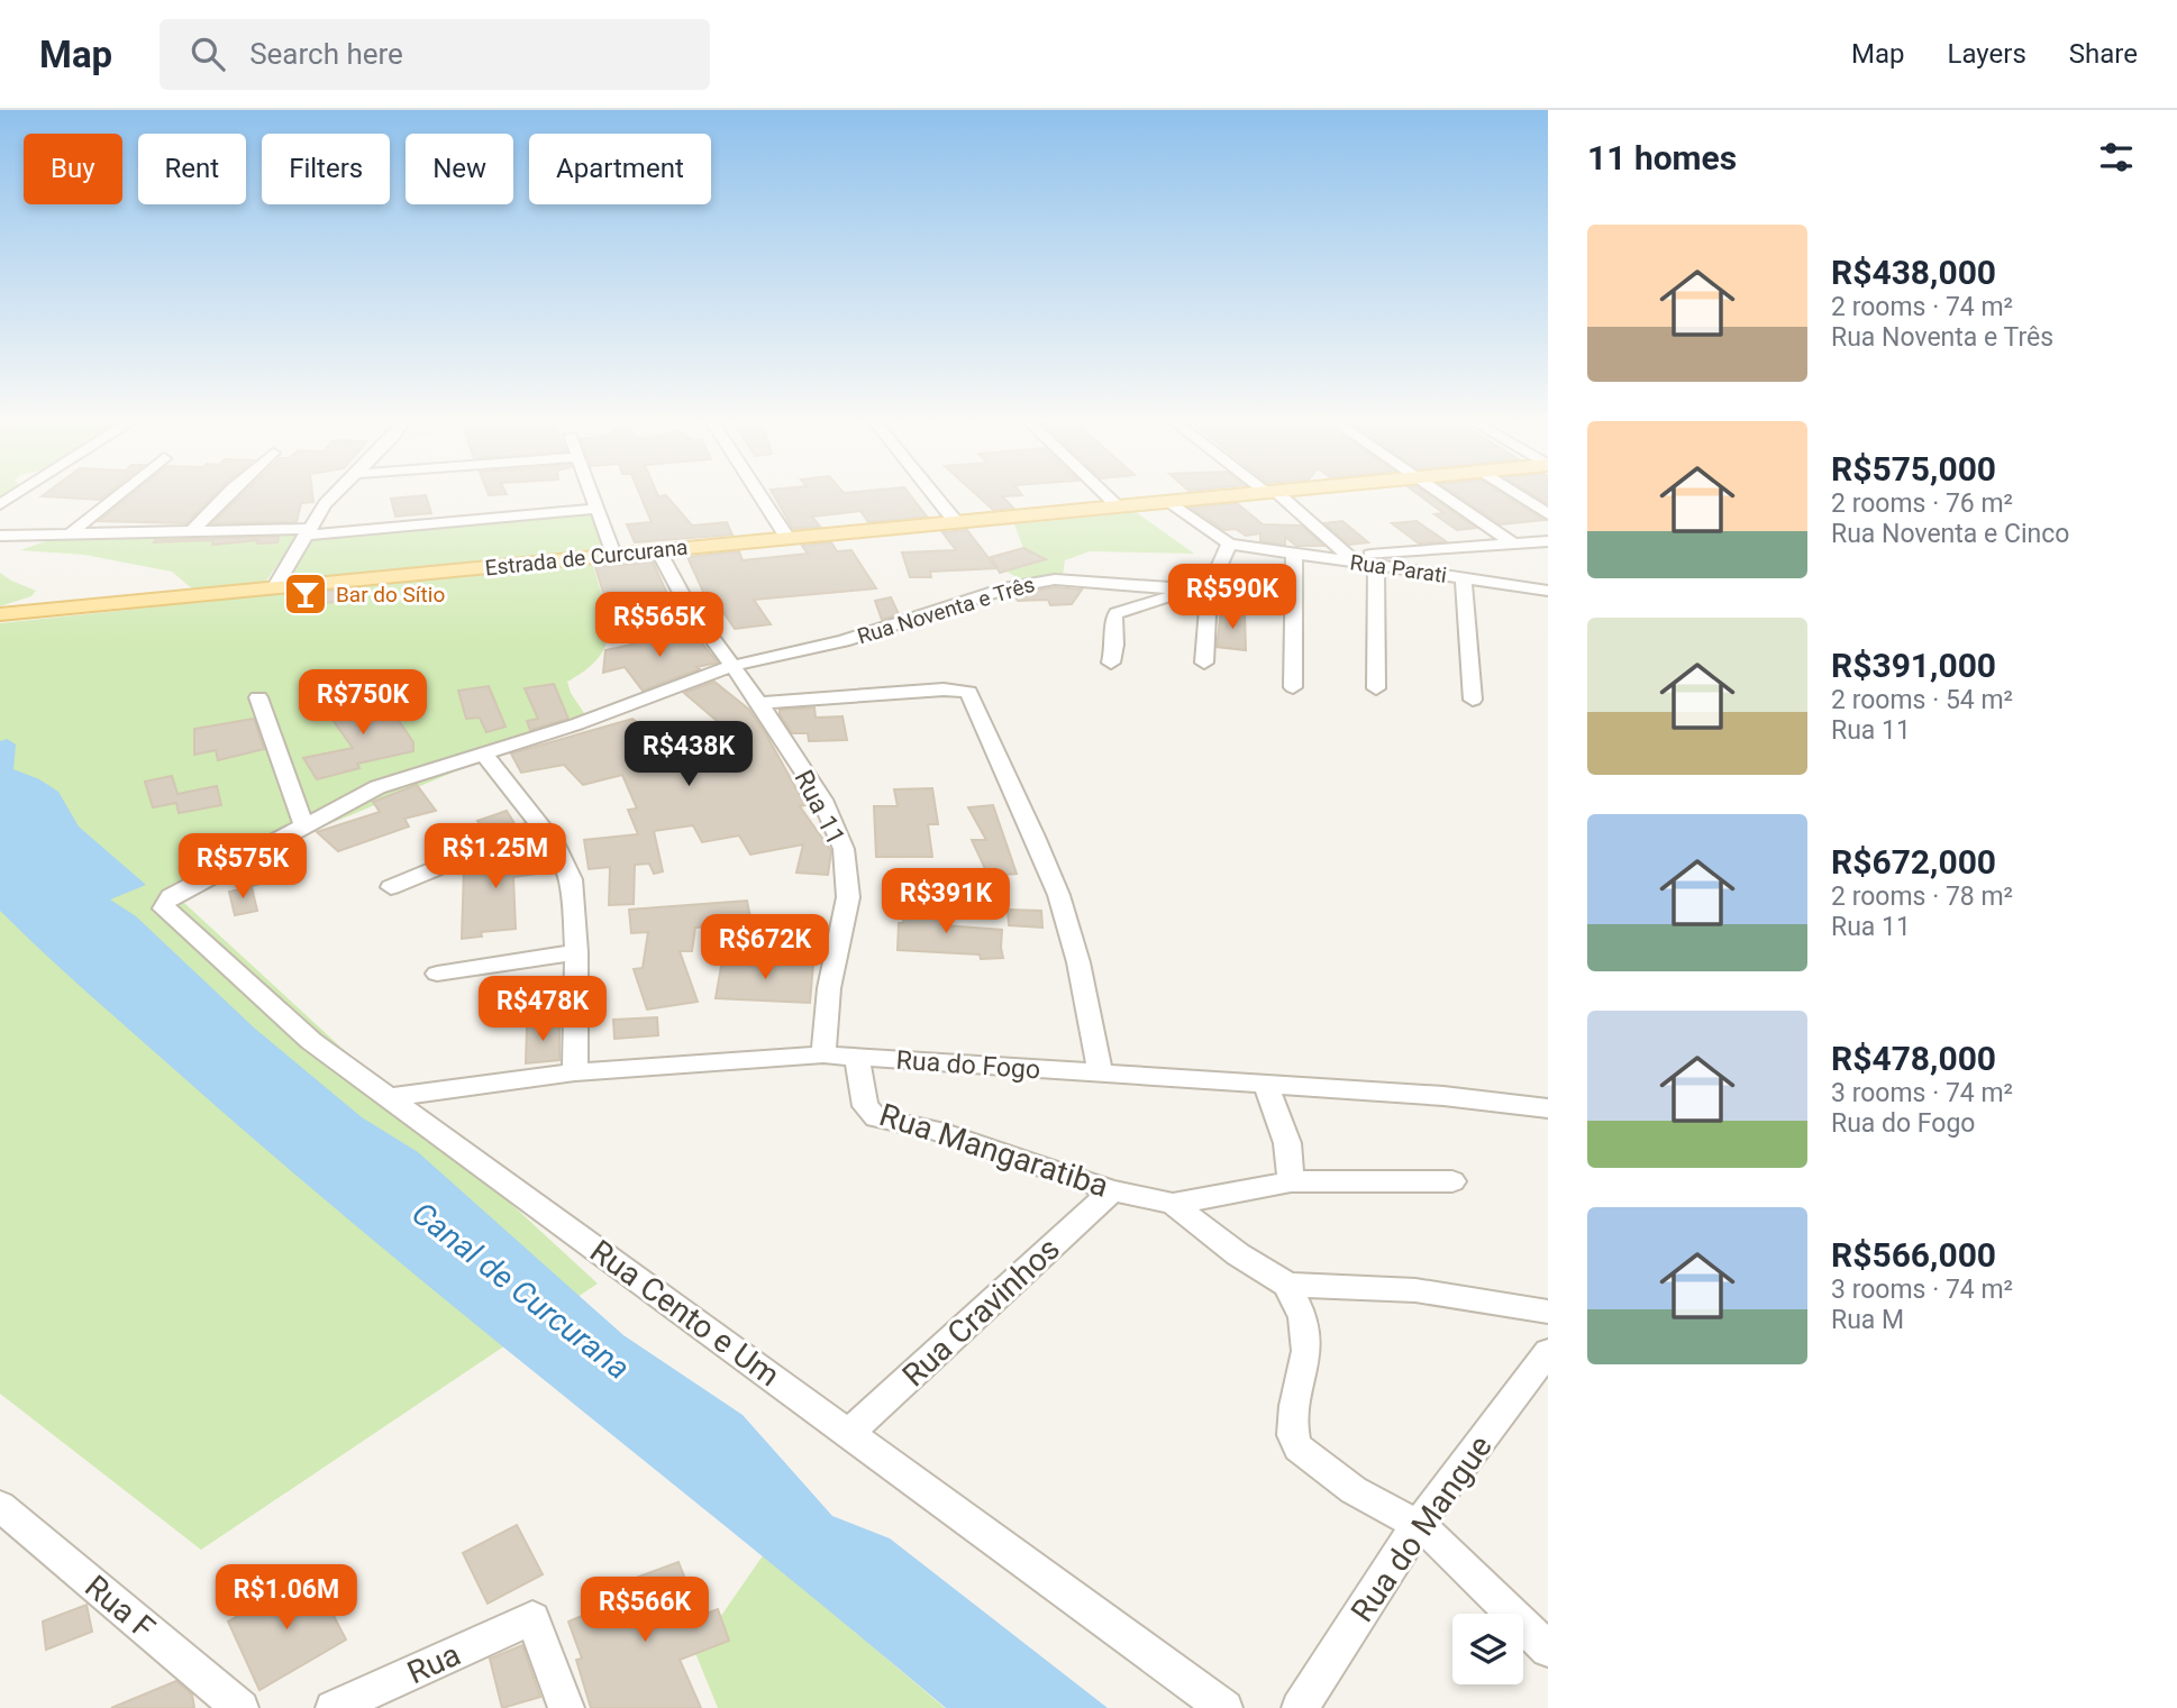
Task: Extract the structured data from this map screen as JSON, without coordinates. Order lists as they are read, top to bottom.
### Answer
{
  "streets": {
    "main road": ["Estrada de Curcurana"],
    "street": [
      "Rua Parati",
      "Rua Noventa e Três",
      "Rua 11",
      "Rua do Fogo",
      "Rua Mangaratiba",
      "Rua Cravinhos",
      "Rua Cento e Um",
      "Rua do Mangue",
      "Rua F",
      "Rua"
    ]
  },
  "crossings": [
    ["Estrada de Curcurana", "Rua Parati"],
    ["Estrada de Curcurana", "Rua 11"],
    ["Rua Noventa e Três", "Rua 11"],
    ["Rua Noventa e Três", "Rua Cento e Um"],
    ["Rua 11", "Rua do Fogo"],
    ["Rua do Fogo", "Rua Mangaratiba"],
    ["Rua do Fogo", "Rua Cento e Um"],
    ["Rua Mangaratiba", "Rua Cravinhos"],
    ["Rua Cravinhos", "Rua Cento e Um"]
  ],
  "water": ["Canal de Curcurana"],
  "places": {
    "bar": ["Bar do Sítio"]
  },
  "page": {
    "header": "Map",
    "search": "Search here",
    "nav": ["Map", "Layers", "Share"],
    "heading": "11 homes",
    "chip": [
      "Buy",
      "Rent",
      "Filters",
      "New",
      "Apartment"
    ],
    "list": [
      {
        "name": "R$438,000",
        "note": "2 rooms · 74 m² · Rua Noventa e Três"
      },
      {
        "name": "R$575,000",
        "note": "2 rooms · 76 m² · Rua Noventa e Cinco"
      },
      {
        "name": "R$391,000",
        "note": "2 rooms · 54 m² · Rua 11"
      },
      {
        "name": "R$672,000",
        "note": "2 rooms · 78 m² · Rua 11"
      },
      {
        "name": "R$478,000",
        "note": "3 rooms · 74 m² · Rua do Fogo"
      },
      {
        "name": "R$566,000",
        "note": "3 rooms · 74 m² · Rua M"
      }
    ],
    "price": [
      "R$590K",
      "R$565K",
      "R$750K",
      "R$438K",
      "R$1.25M",
      "R$575K",
      "R$391K",
      "R$672K",
      "R$478K",
      "R$1.06M",
      "R$566K"
    ]
  }
}
